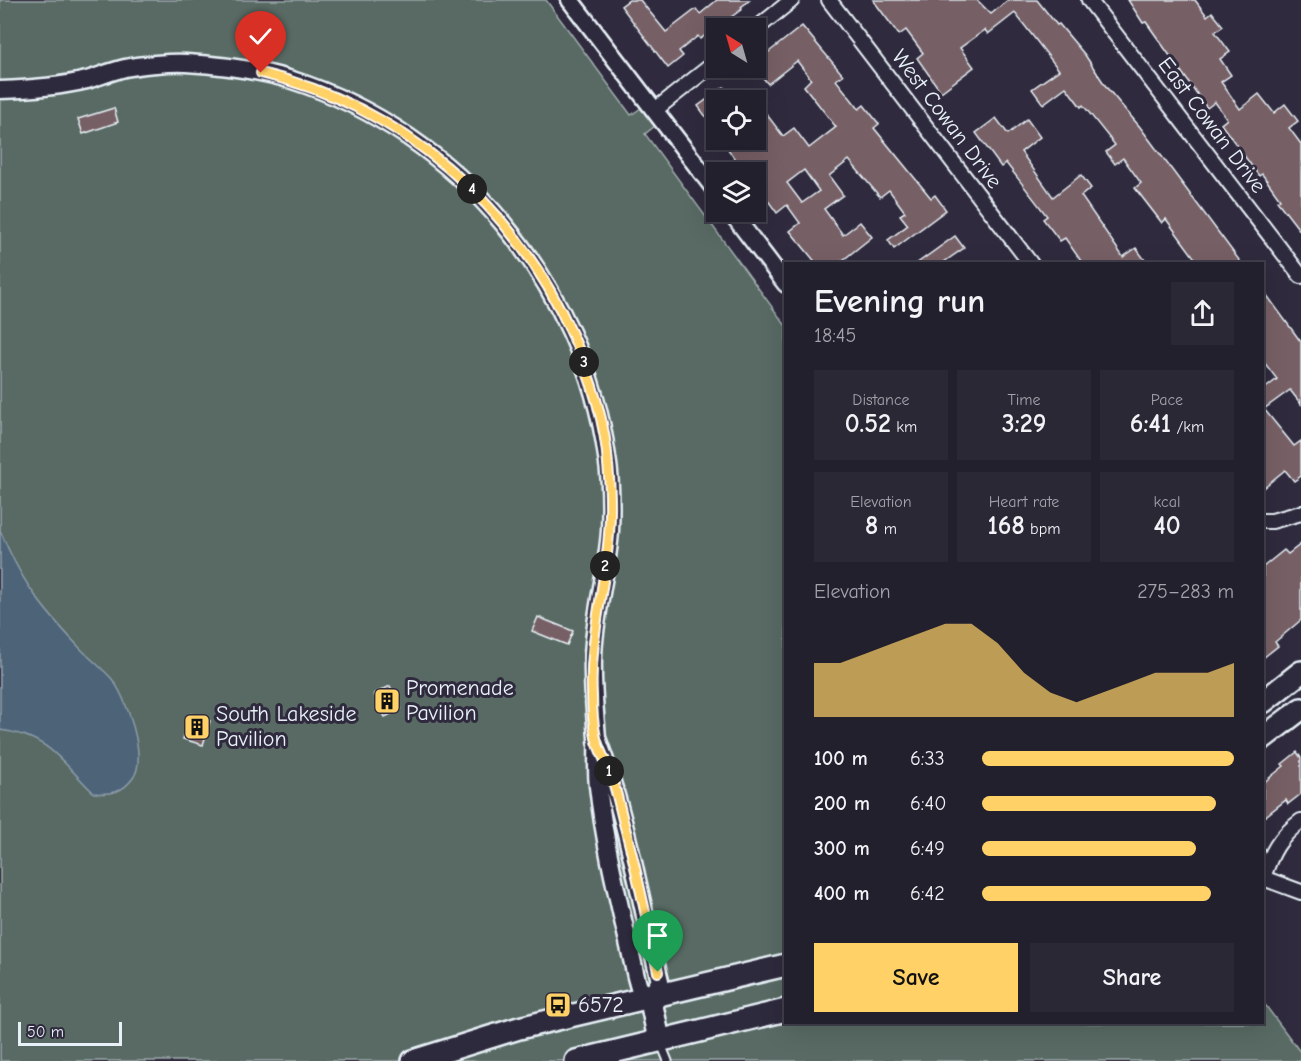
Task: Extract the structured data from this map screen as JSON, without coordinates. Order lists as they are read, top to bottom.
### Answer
{
  "streets": {
    "street": ["West Cowan Drive", "East Cowan Drive"]
  },
  "places": {
    "building": ["Promenade Pavilion", "South Lakeside Pavilion"],
    "bus stop": ["6572"]
  },
  "scale_bar": "50 m",
  "north": "top left",
  "page": {
    "pins": [
      "4",
      "3",
      "2",
      "1"
    ],
    "heading": ["Evening run", "18:45"],
    "stats": [
      ["Distance", "0.52 km"],
      ["Time", "3:29"],
      ["Pace", "6:41 /km"],
      ["Elevation", "8 m"],
      ["Heart rate", "168 bpm"],
      ["kcal", "40"]
    ],
    "chart": ["Elevation", "275–283 m"],
    "list": [
      {
        "name": "100 m",
        "note": "6:33"
      },
      {
        "name": "200 m",
        "note": "6:40"
      },
      {
        "name": "300 m",
        "note": "6:49"
      },
      {
        "name": "400 m",
        "note": "6:42"
      }
    ],
    "buttons": ["Save", "Share"],
    "scale": "50 m"
  }
}
